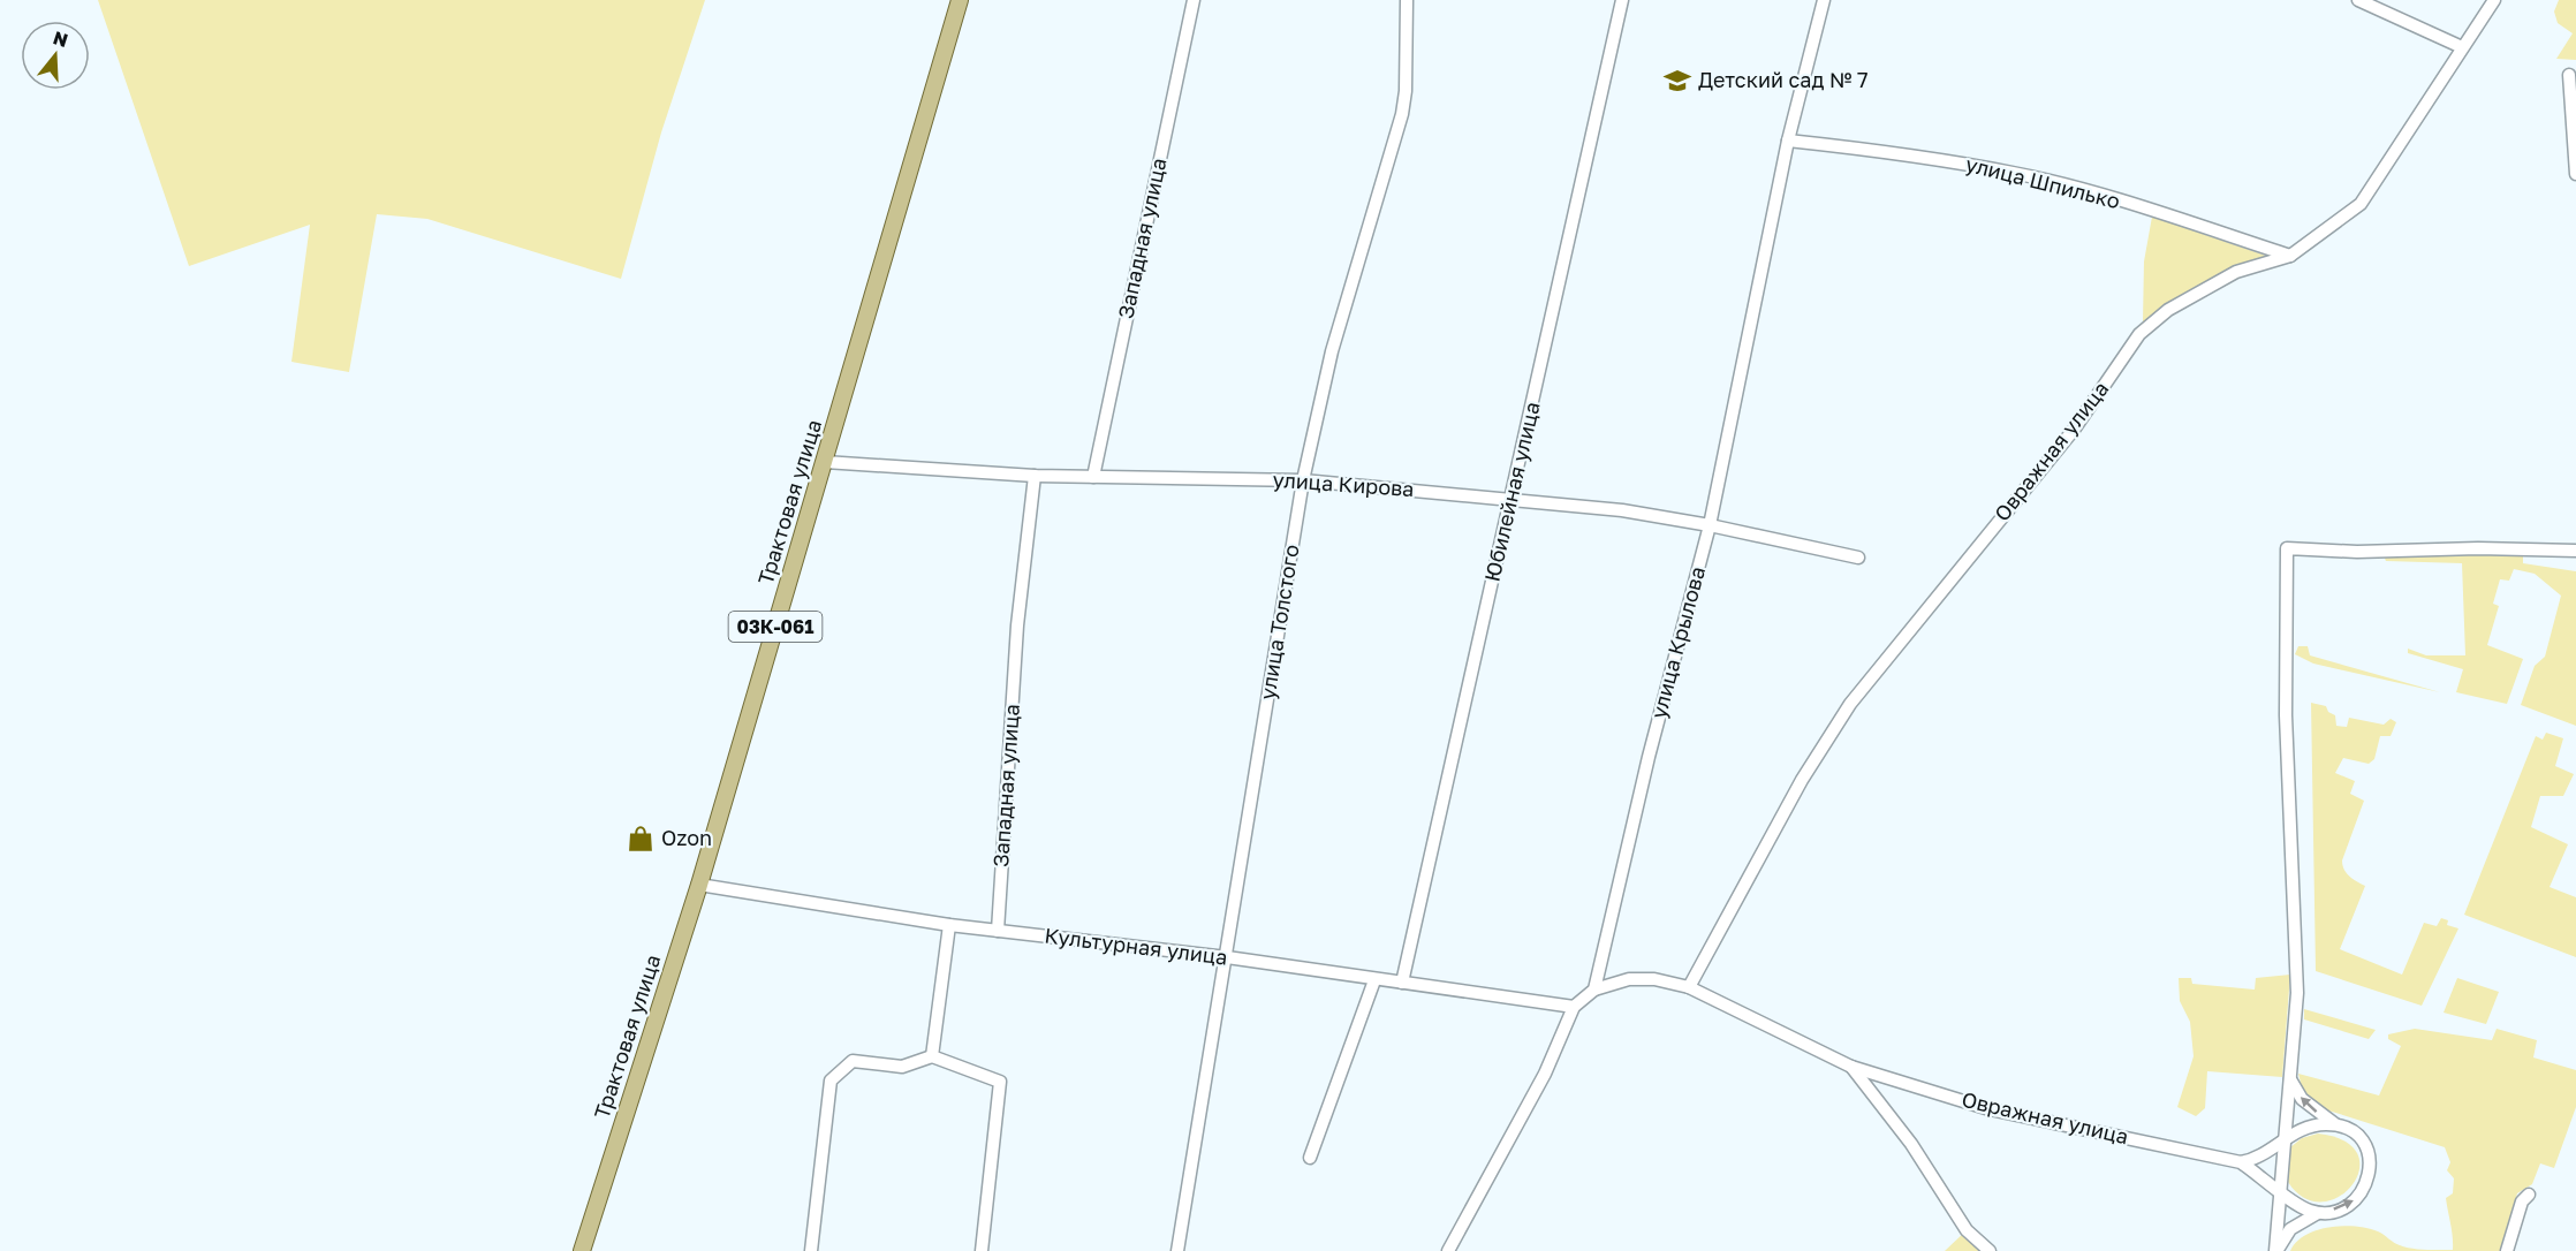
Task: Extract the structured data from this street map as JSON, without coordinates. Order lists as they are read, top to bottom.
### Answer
{
  "streets": {
    "main road": ["Трактовая улица", "03К-061"],
    "street": [
      "улица Шпилько",
      "Западная улица",
      "Овражная улица",
      "улица Кирова",
      "Юбилейная улица",
      "улица Толстого",
      "улица Крылова",
      "Культурная улица"
    ]
  },
  "crossings": [
    ["улица Шпилько", "Овражная улица"],
    ["улица Шпилько", "улица Крылова"],
    ["Западная улица", "улица Кирова"],
    ["Западная улица", "Культурная улица"],
    ["Овражная улица", "улица Крылова"],
    ["улица Кирова", "Юбилейная улица"],
    ["улица Кирова", "Трактовая улица"],
    ["улица Кирова", "улица Толстого"],
    ["улица Кирова", "улица Крылова"],
    ["Юбилейная улица", "Культурная улица"],
    ["Трактовая улица", "Культурная улица"],
    ["улица Толстого", "Культурная улица"]
  ],
  "places": {
    "school or university": ["Детский сад № 7"],
    "shop": ["Ozon"]
  },
  "north": "top"
}
